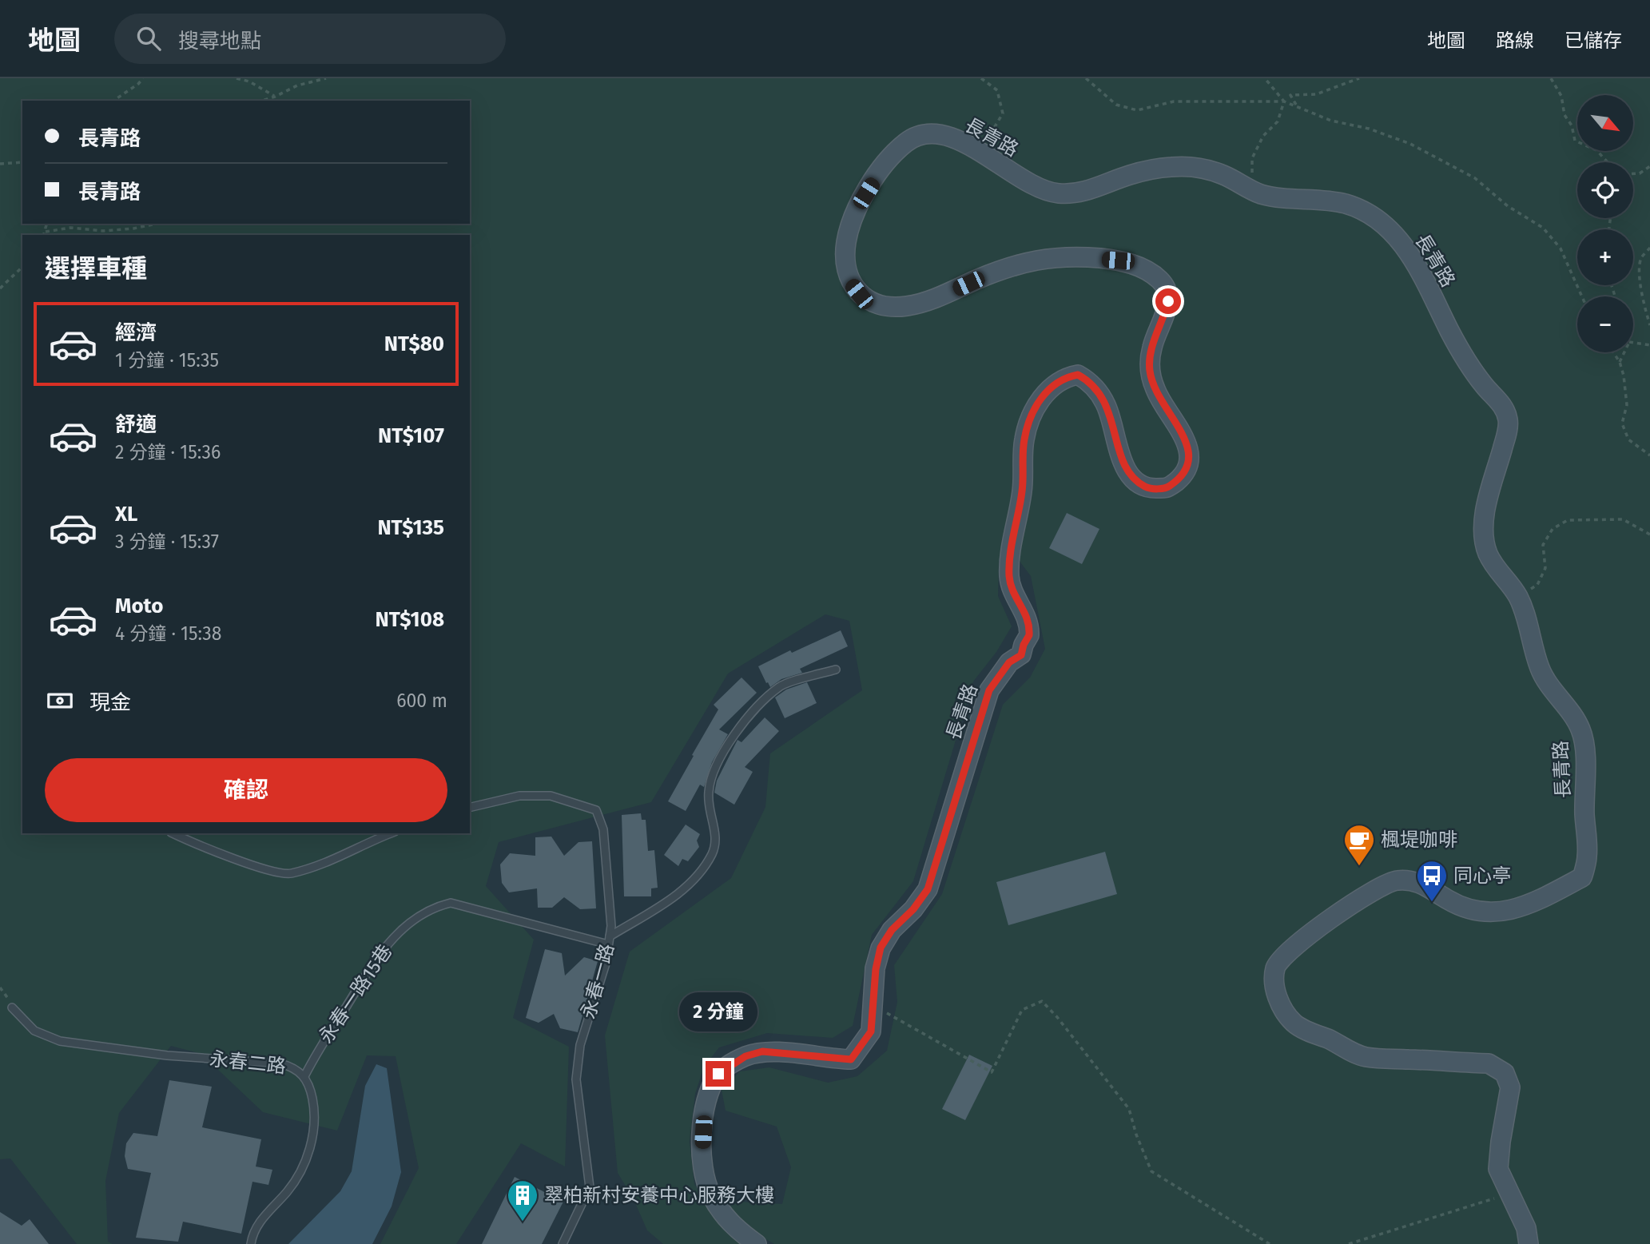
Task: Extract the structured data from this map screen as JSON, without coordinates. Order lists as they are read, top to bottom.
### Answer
{
  "streets": {
    "street": ["長青路"],
    "lane": ["永春一路", "永春一路15巷", "永春二路"]
  },
  "crossings": [
    ["永春一路", "永春一路15巷"],
    ["永春一路15巷", "永春二路"]
  ],
  "places": {
    "cafe": ["楓堤咖啡"],
    "bus stop": ["同心亭"],
    "building": ["翠柏新村安養中心服務大樓"]
  },
  "north": "bottom right",
  "page": {
    "header": "地圖",
    "search": "搜尋地點",
    "nav": ["地圖", "路線", "已儲存"],
    "map_buttons": ["+", "−"],
    "banner": ["長青路", "長青路"],
    "heading": "選擇車種",
    "list": [
      {
        "name": "經濟",
        "note": "1 分鐘 · 15:35",
        "value": "NT$80"
      },
      {
        "name": "舒適",
        "note": "2 分鐘 · 15:36",
        "value": "NT$107"
      },
      {
        "name": "XL",
        "note": "3 分鐘 · 15:37",
        "value": "NT$135"
      },
      {
        "name": "Moto",
        "note": "4 分鐘 · 15:38",
        "value": "NT$108"
      }
    ],
    "pay": ["現金", "600 m"],
    "buttons": "確認",
    "bubble": "2 分鐘"
  }
}
